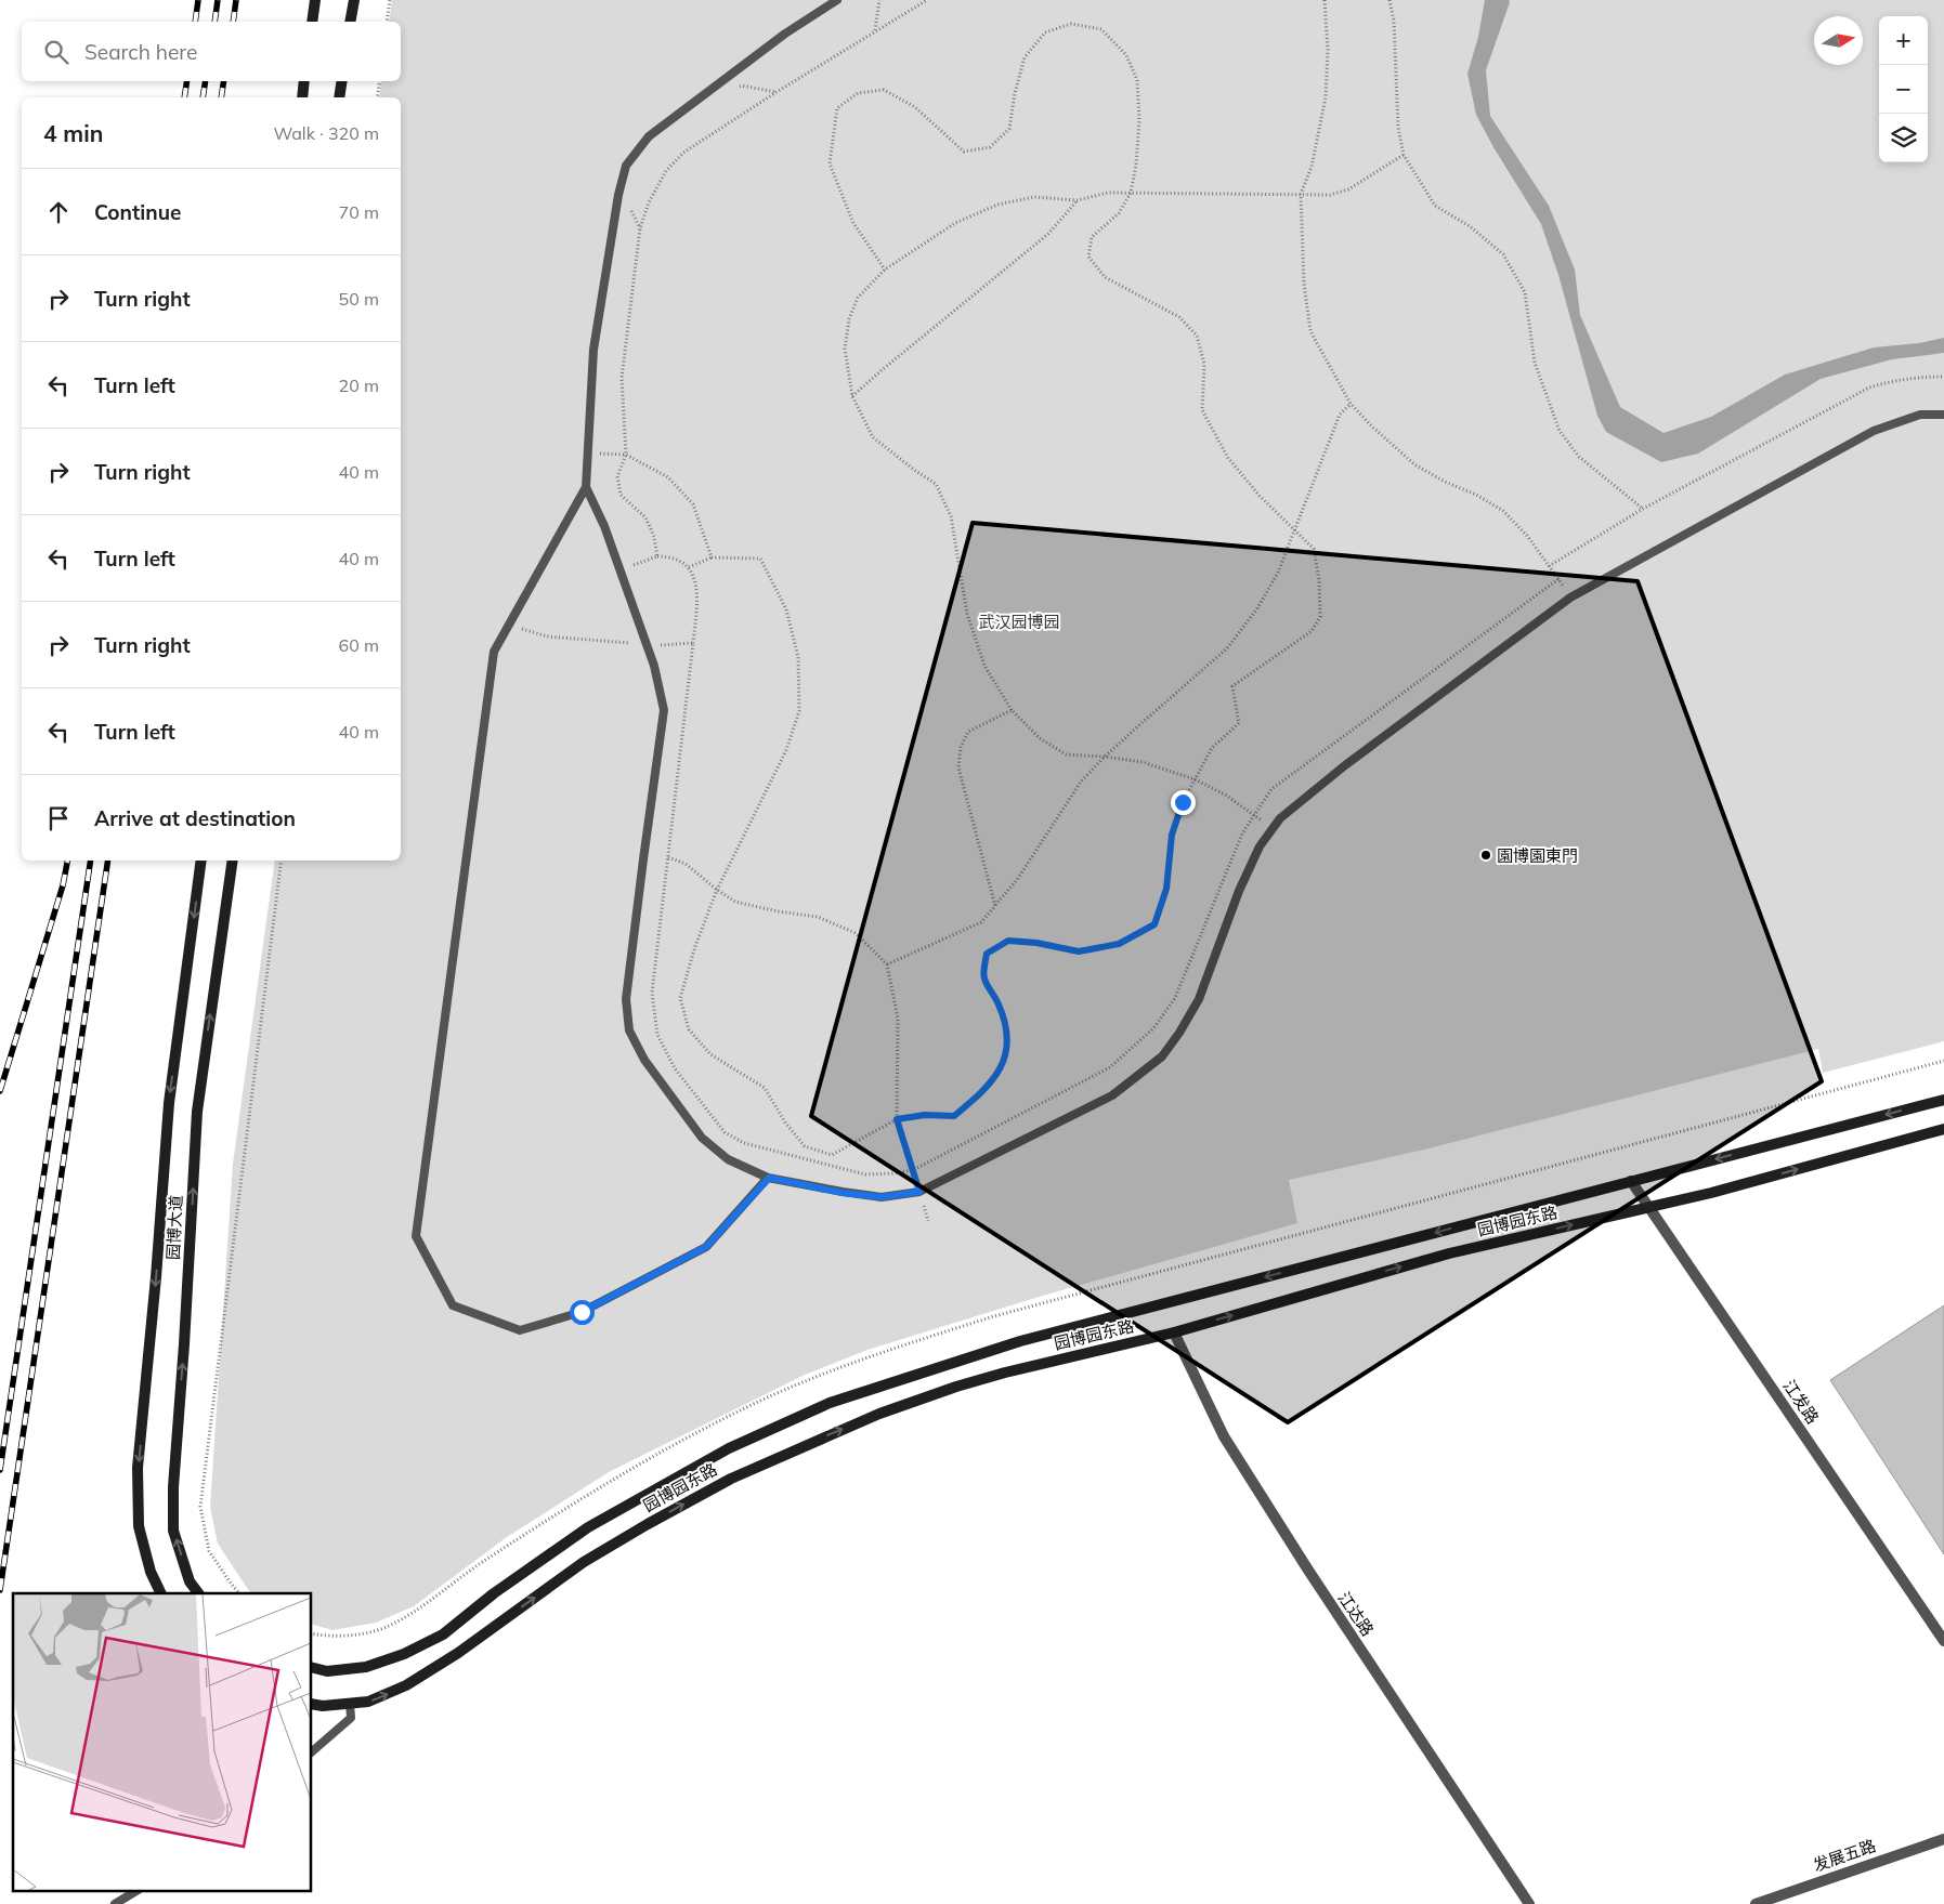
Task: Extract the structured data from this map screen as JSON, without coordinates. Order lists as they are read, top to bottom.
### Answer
{
  "streets": {
    "main road": ["园博园东路", "园博大道"],
    "street": ["江发路", "江达路", "发展五路"]
  },
  "crossings": [
    ["园博园东路", "江发路"],
    ["园博园东路", "江达路"]
  ],
  "parks": ["武汉园博园"],
  "places": ["園博園東門"],
  "north": "right",
  "page": {
    "map_buttons": ["+", "−"],
    "search": "Search here",
    "heading": ["4 min", "Walk · 320 m"],
    "list": [
      ["Continue", "70 m"],
      ["Turn right", "50 m"],
      ["Turn left", "20 m"],
      ["Turn right", "40 m"],
      ["Turn left", "40 m"],
      ["Turn right", "60 m"],
      ["Turn left", "40 m"],
      "Arrive at destination"
    ]
  }
}
